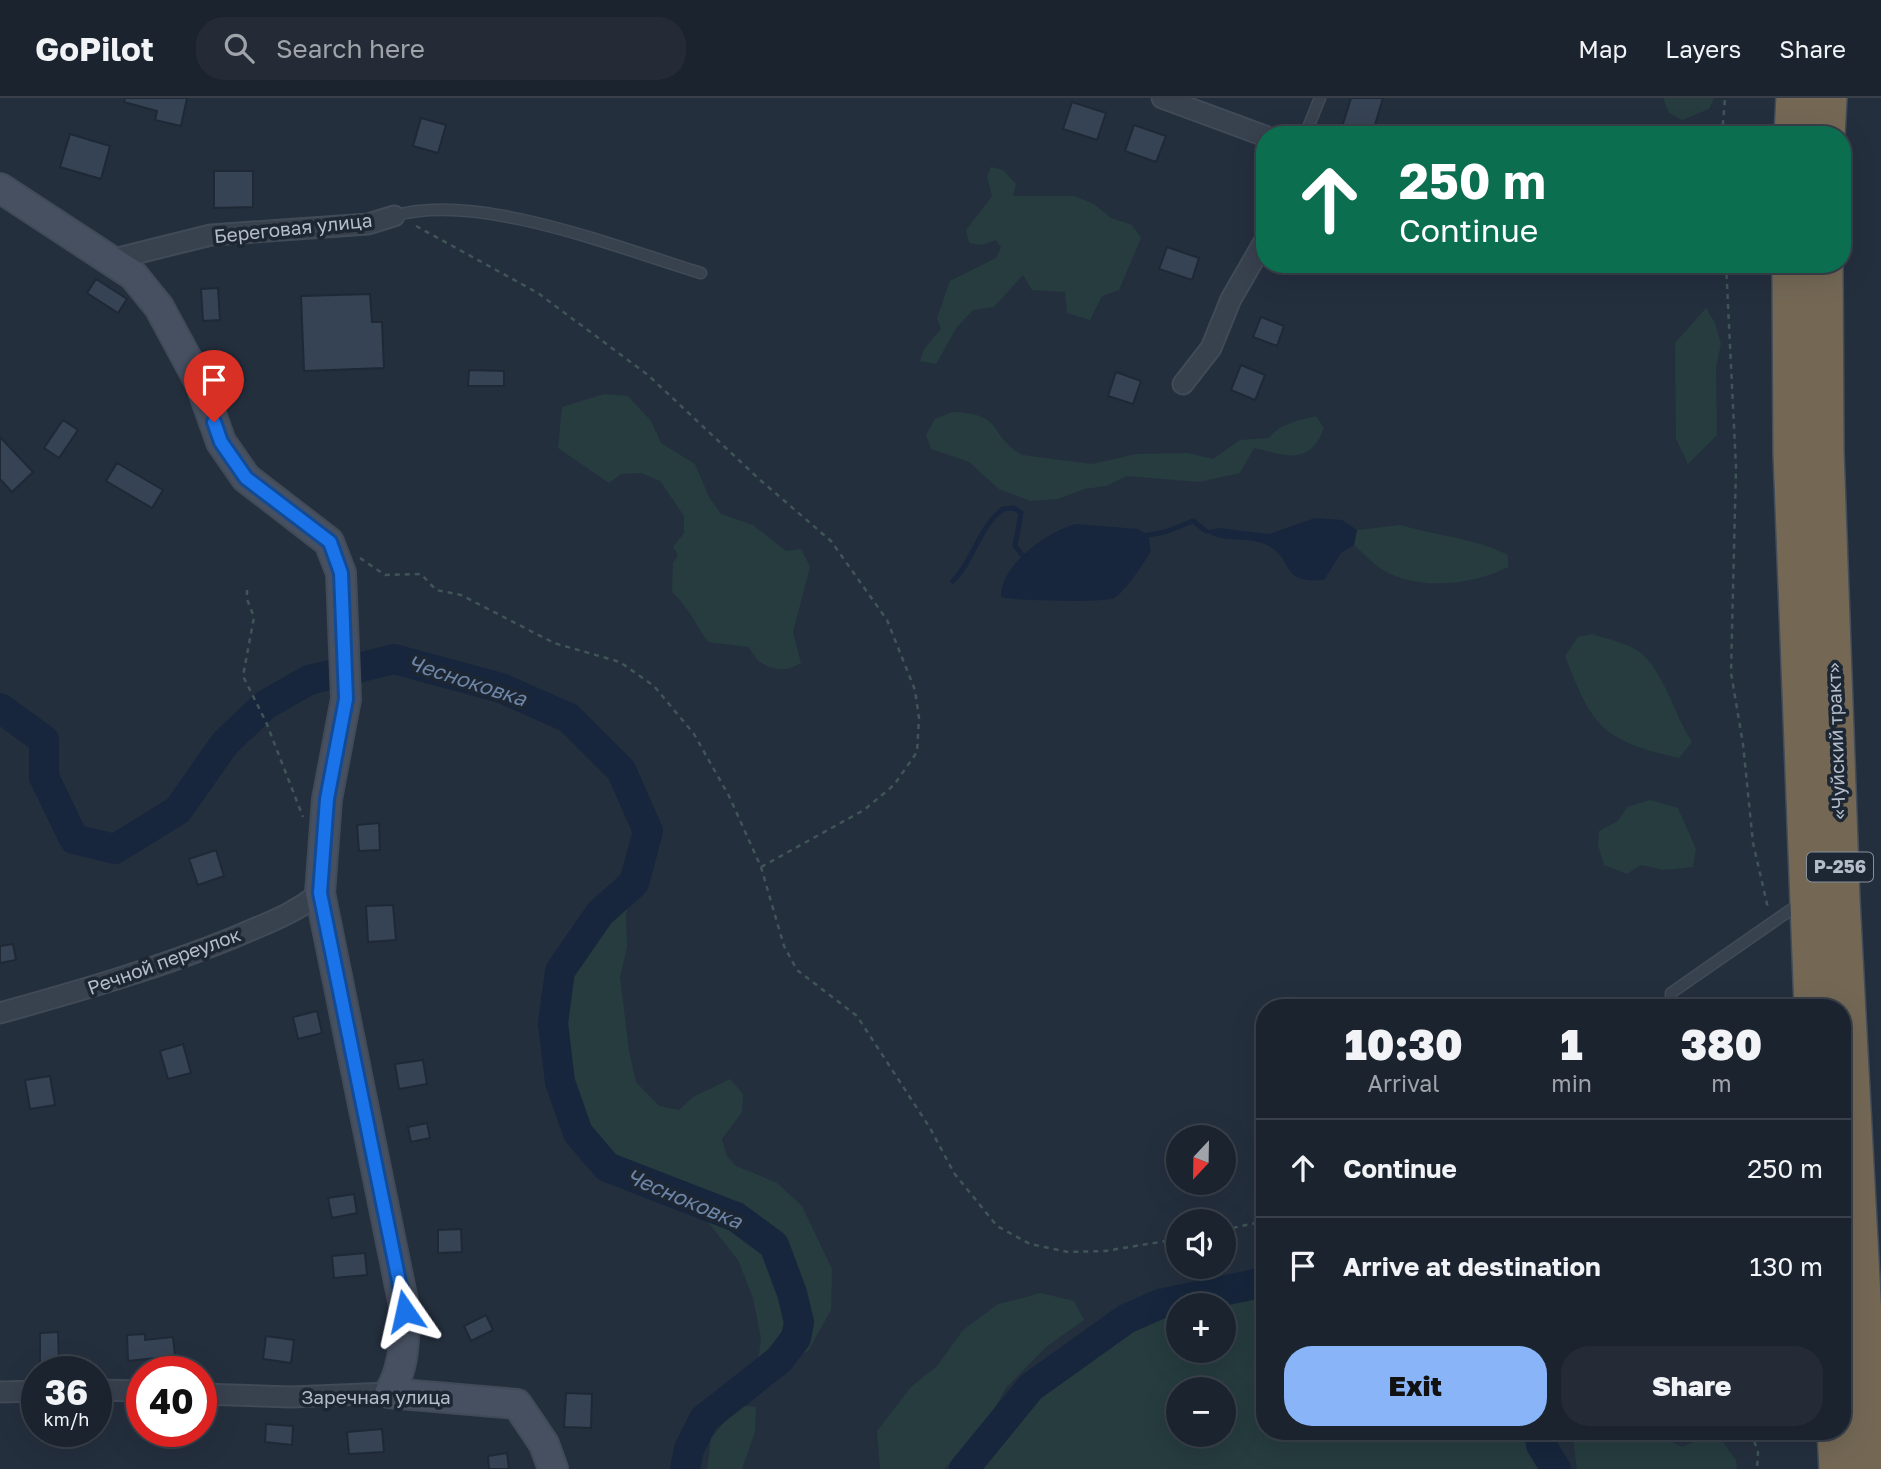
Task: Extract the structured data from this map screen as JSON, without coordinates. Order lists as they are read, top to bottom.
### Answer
{
  "streets": {
    "highway": ["«Чуйский тракт»", "Р-256"],
    "street": ["Береговая улица", "Речной переулок", "Заречная улица"]
  },
  "water": ["Чесноковка"],
  "north": "bottom",
  "page": {
    "header": "GoPilot",
    "search": "Search here",
    "nav": ["Map", "Layers", "Share"],
    "turn": ["250 m", "Continue"],
    "eta": [
      "10:30",
      "Arrival",
      "1",
      "min",
      "380",
      "m"
    ],
    "list": [
      {
        "name": "Continue",
        "value": "250 m"
      },
      {
        "name": "Arrive at destination",
        "value": "130 m"
      }
    ],
    "map_buttons": ["+", "−"],
    "buttons": ["Exit", "Share"],
    "speed": "36 km/h",
    "limit": "40"
  }
}
